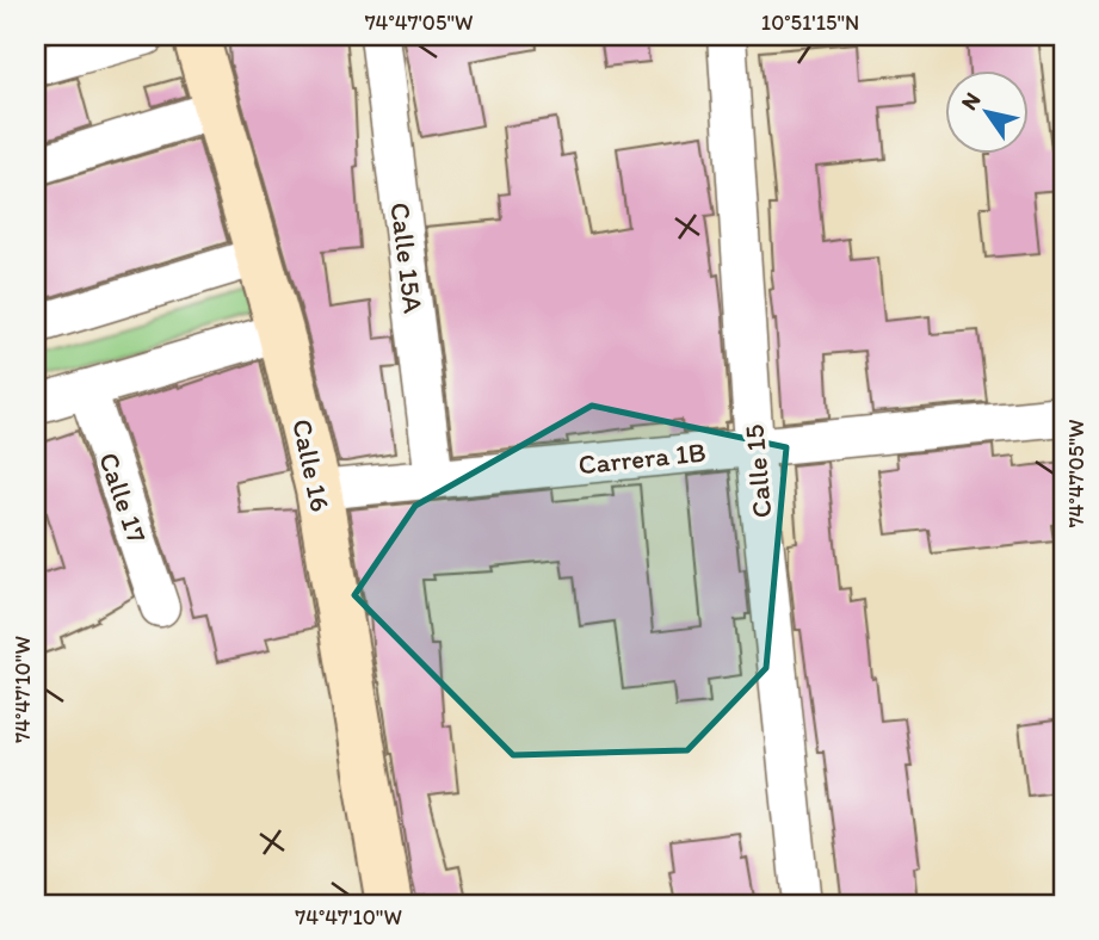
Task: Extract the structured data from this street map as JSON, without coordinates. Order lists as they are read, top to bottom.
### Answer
{
  "streets": {
    "street": [
      "Calle 15A",
      "Carrera 1B",
      "Calle 16",
      "Calle 15",
      "Calle 17"
    ]
  },
  "crossings": [
    ["Calle 15A", "Carrera 1B"],
    ["Carrera 1B", "Calle 16"],
    ["Carrera 1B", "Calle 15"]
  ],
  "north": "top left",
  "coordinates": ["74°47'05\"W", "10°51'15\"N", "74°47'10\"W"]
}
